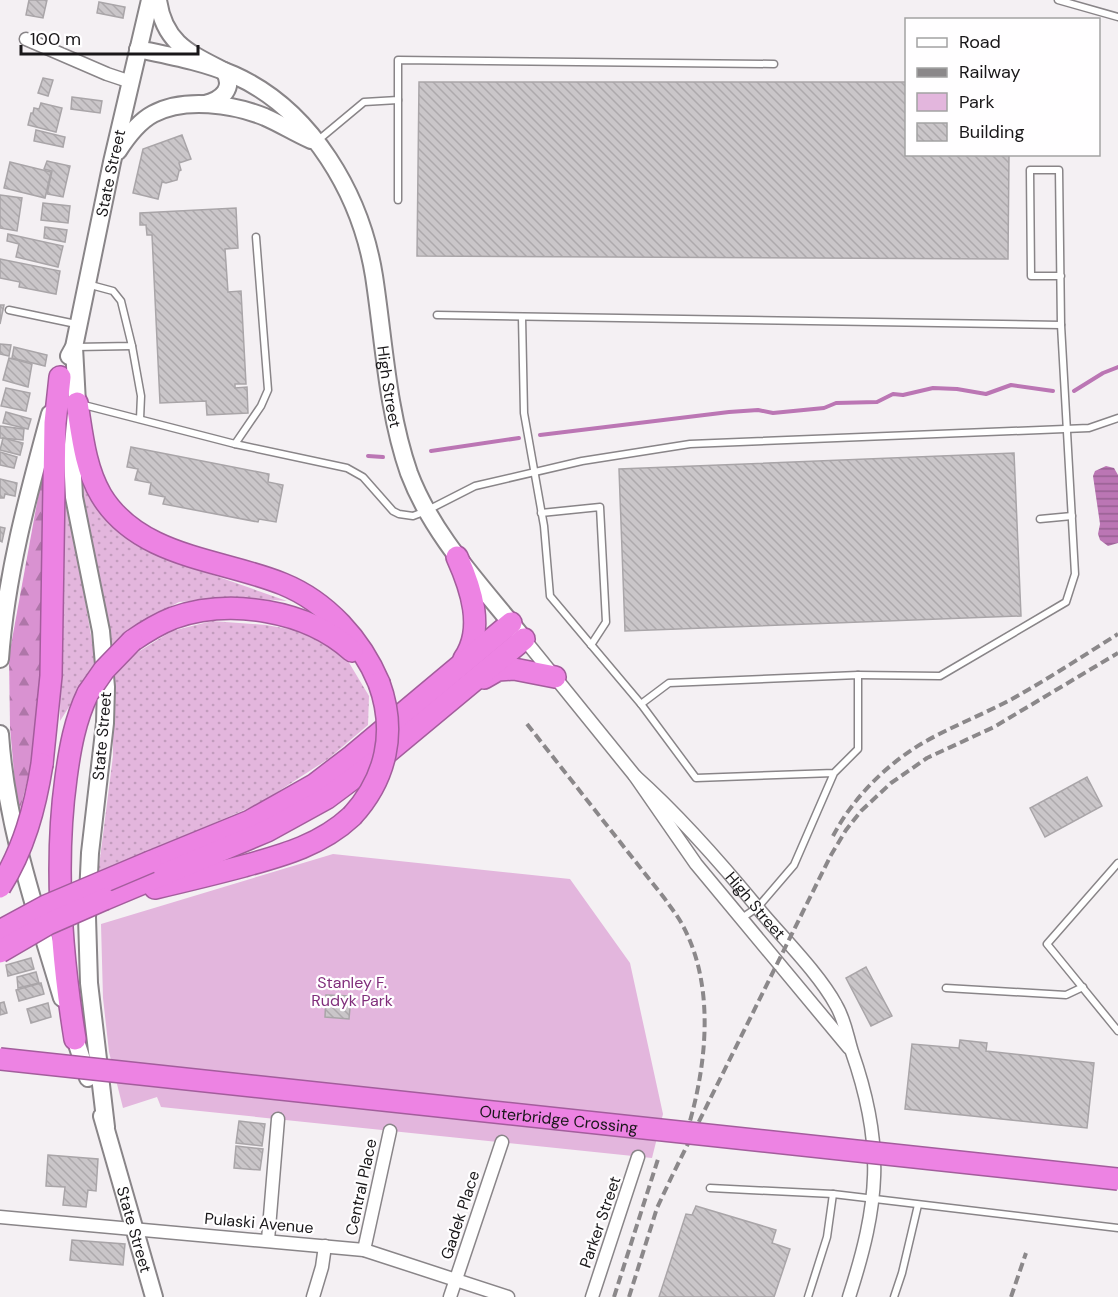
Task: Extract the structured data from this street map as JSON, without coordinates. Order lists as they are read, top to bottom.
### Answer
{
  "streets": {
    "highway": ["Outerbridge Crossing"],
    "street": [
      "State Street",
      "High Street",
      "Central Place",
      "Gadek Place",
      "Parker Street",
      "Pulaski Avenue"
    ]
  },
  "crossings": [
    ["State Street", "High Street"],
    ["State Street", "Pulaski Avenue"],
    ["Central Place", "Pulaski Avenue"],
    ["Gadek Place", "Pulaski Avenue"]
  ],
  "parks": ["Stanley F. Rudyk Park"],
  "legend": [
    "Road",
    "Railway",
    "Park",
    "Building"
  ],
  "scale_bar": "100 m"
}
